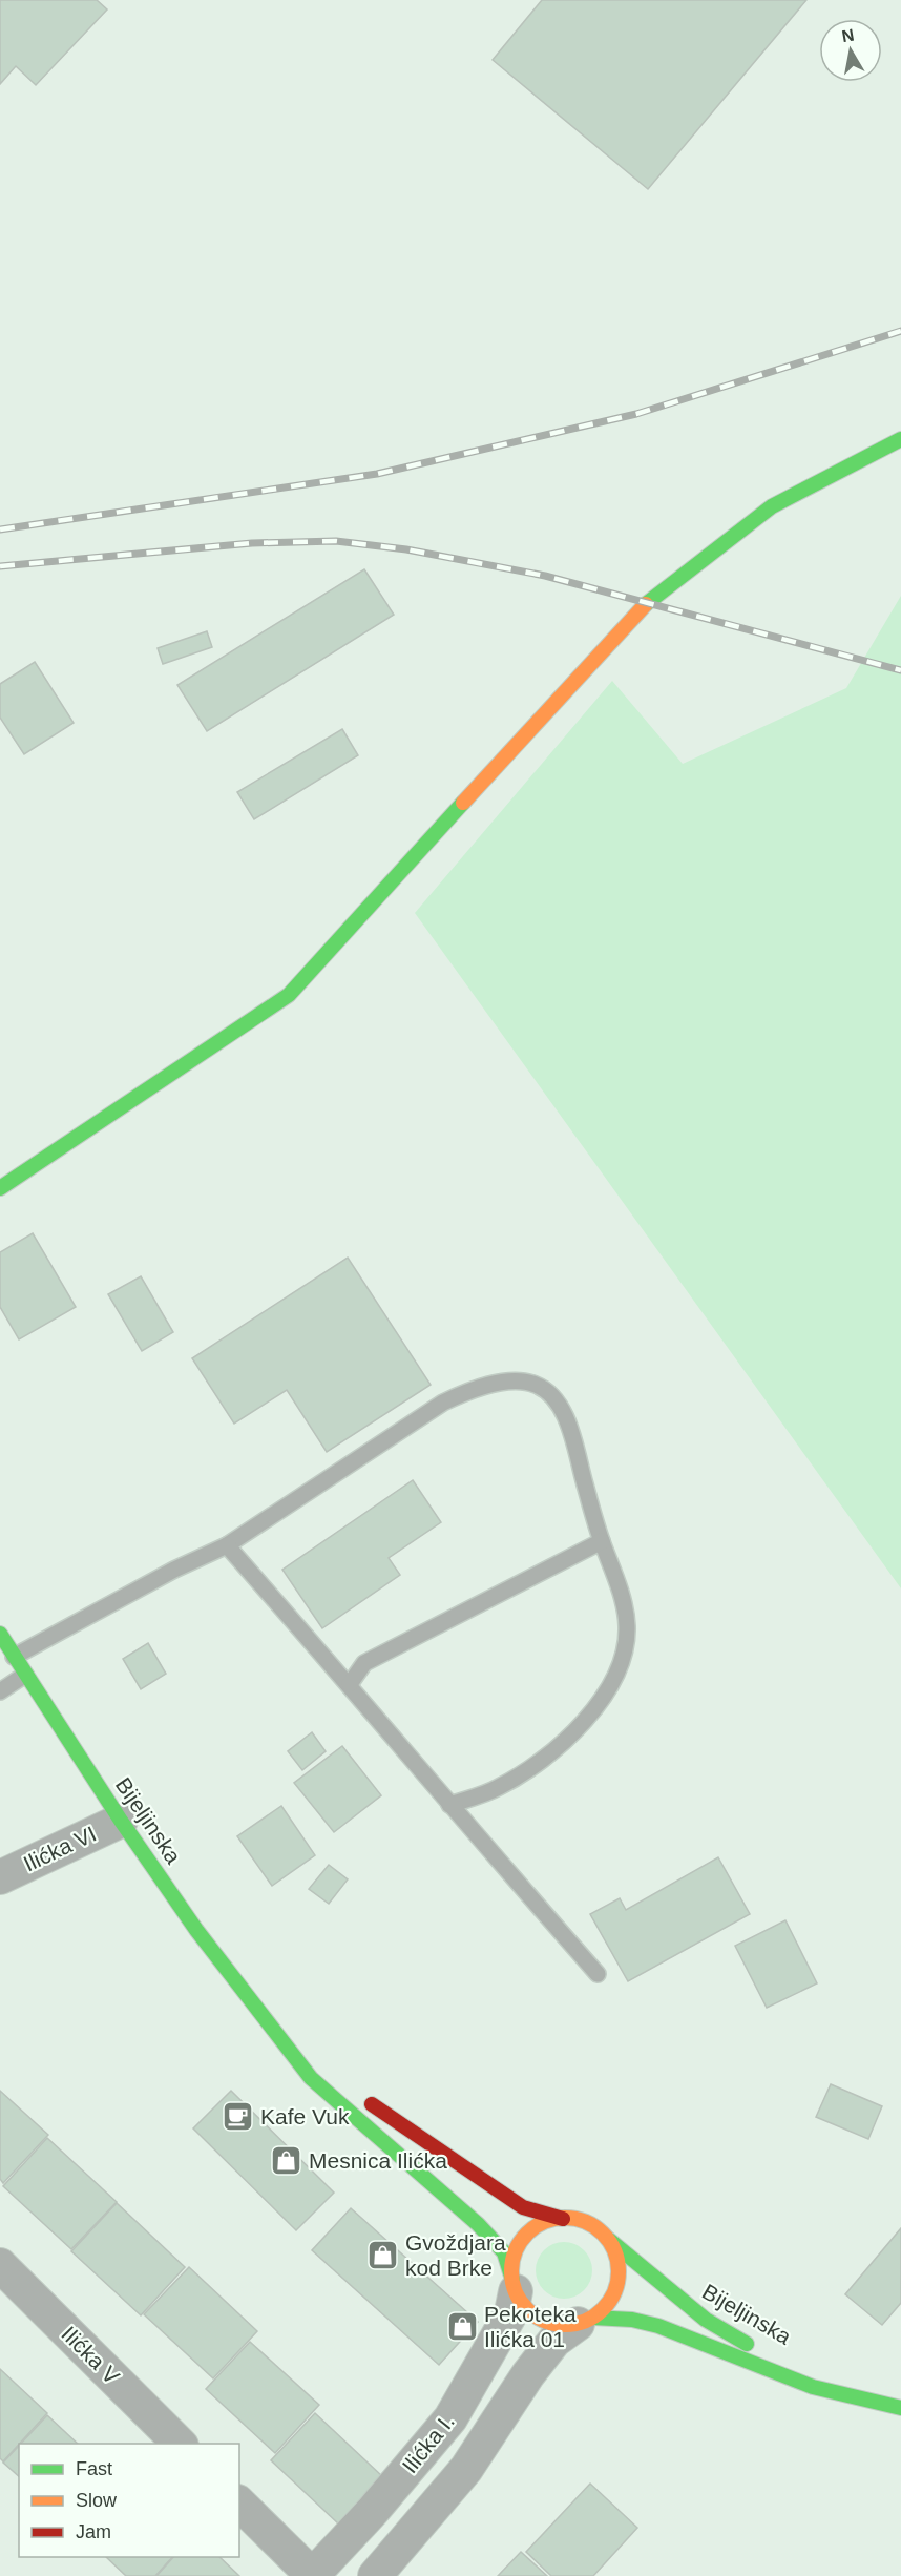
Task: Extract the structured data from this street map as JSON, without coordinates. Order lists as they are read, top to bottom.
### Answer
{
  "streets": {
    "main road": ["Bijeljinska"],
    "street": ["Ilićka VI", "Ilićka V", "Ilićka I."]
  },
  "crossings": [
    ["Bijeljinska", "Ilićka VI"],
    ["Bijeljinska", "Ilićka I."]
  ],
  "places": {
    "cafe": ["Kafe Vuk"],
    "shop": ["Mesnica Ilićka", "Gvoždjara kod Brke", "Pekoteka Ilićka 01"]
  },
  "legend": ["Fast", "Slow", "Jam"],
  "north": "top"
}
